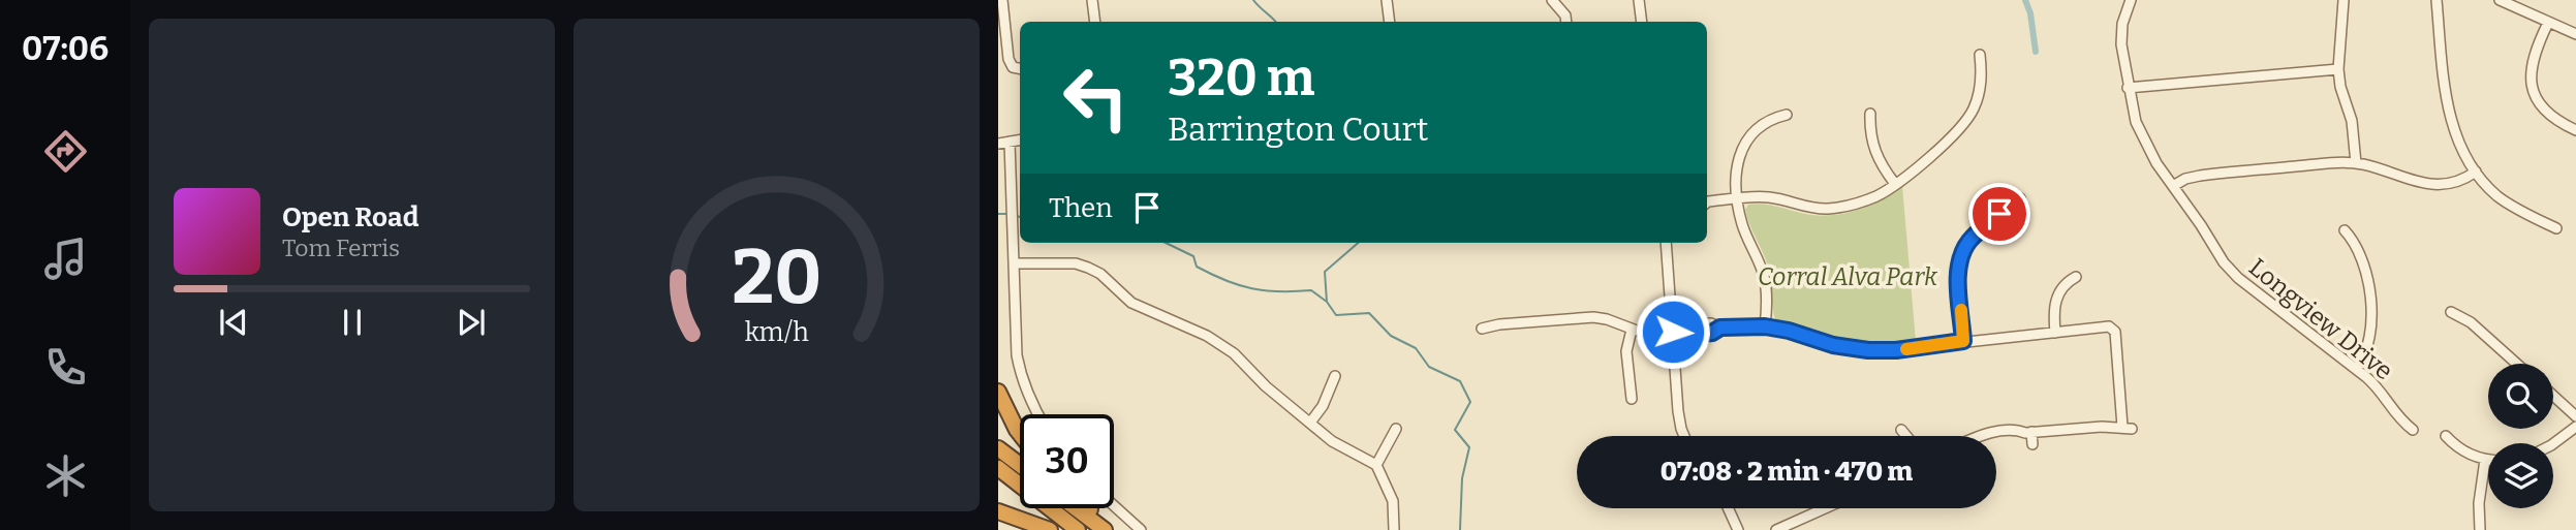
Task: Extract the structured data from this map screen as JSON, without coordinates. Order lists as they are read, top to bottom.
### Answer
{
  "streets": {
    "street": ["Longview Drive"]
  },
  "parks": ["Corral Alva Park"],
  "page": {
    "tabs": "07:06",
    "turn": ["320 m", "Barrington Court"],
    "then": "Then",
    "song": ["Open Road", "Tom Ferris"],
    "limit": "30",
    "trip": "07:08 · 2 min · 470 m",
    "gauge": ["20", "km/h"]
  }
}
